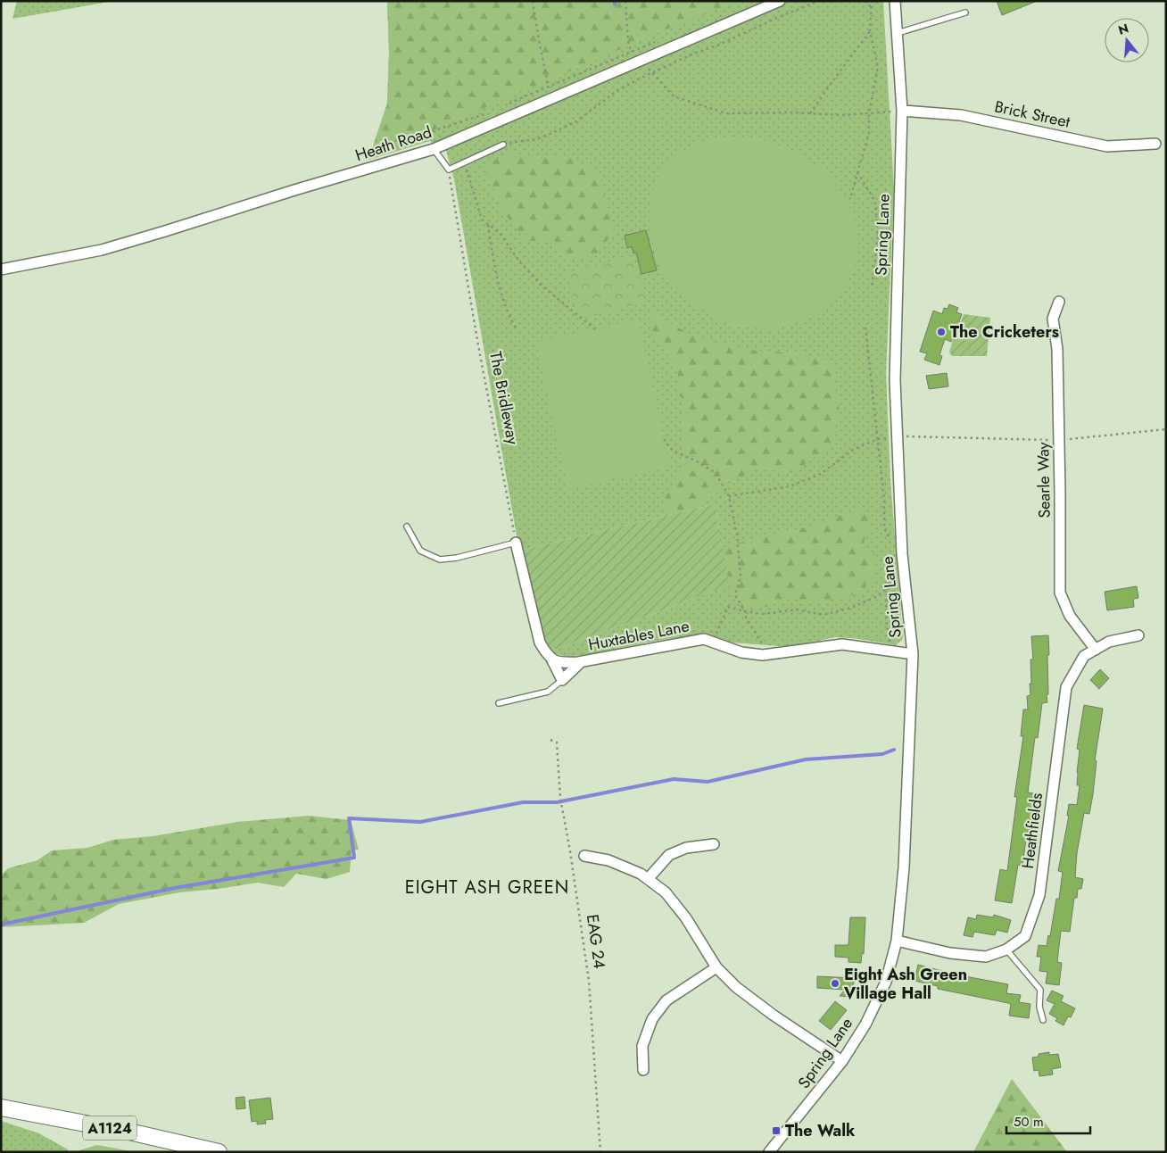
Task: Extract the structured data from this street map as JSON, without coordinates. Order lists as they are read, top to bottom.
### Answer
{
  "streets": {
    "main road": ["A1124"],
    "street": [
      "Brick Street",
      "Heath Road",
      "Spring Lane",
      "Searle Way",
      "Huxtables Lane",
      "Heathfields"
    ],
    "path": ["The Bridleway", "EAG 24"]
  },
  "crossings": [
    ["Brick Street", "Spring Lane"],
    ["Spring Lane", "Huxtables Lane"],
    ["Spring Lane", "Heathfields"],
    ["Searle Way", "Heathfields"]
  ],
  "districts": ["EIGHT ASH GREEN"],
  "places": {
    "other": ["The Cricketers", "Eight Ash Green Village Hall"],
    "transit": ["The Walk"]
  },
  "scale_bar": "50 m",
  "north": "top"
}
